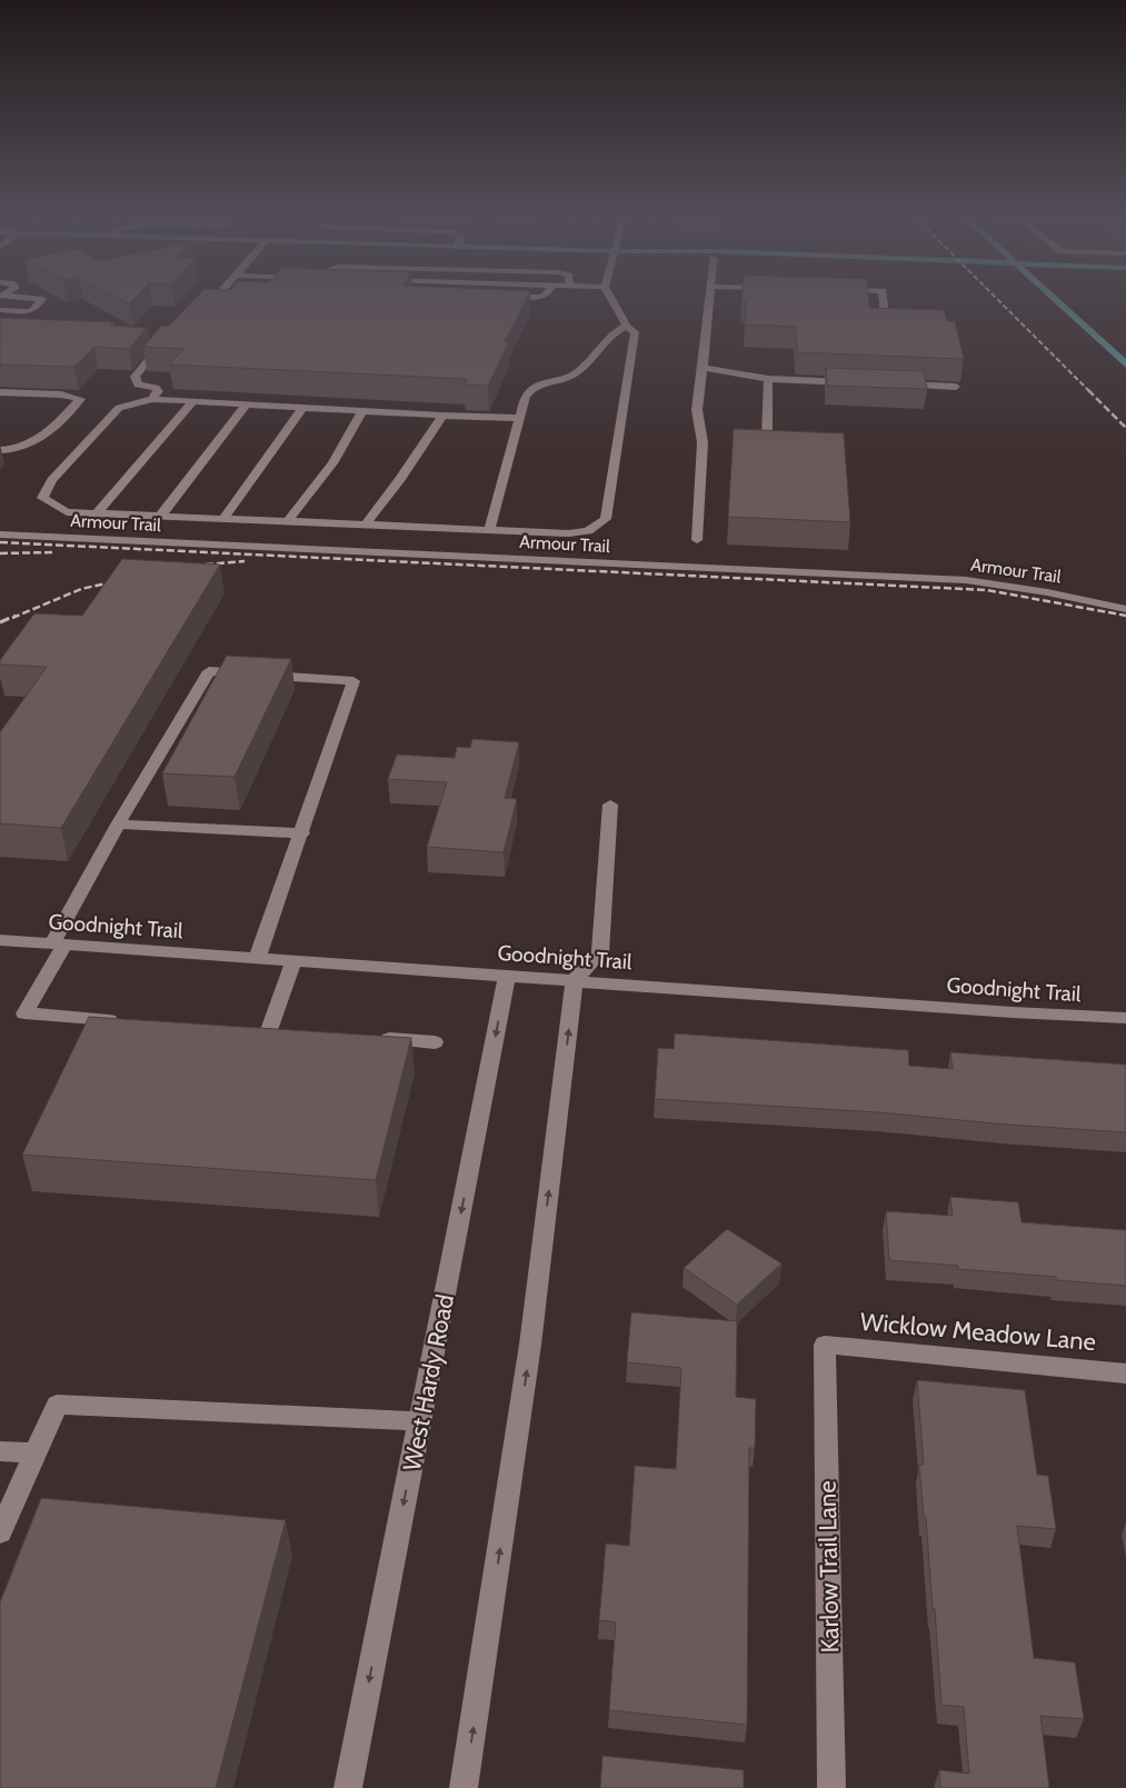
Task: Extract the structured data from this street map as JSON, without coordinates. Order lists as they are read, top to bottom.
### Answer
{
  "streets": {
    "street": [
      "Armour Trail",
      "Goodnight Trail",
      "Wicklow Meadow Lane",
      "West Hardy Road",
      "Karlow Trail Lane"
    ]
  },
  "crossings": [
    ["Goodnight Trail", "West Hardy Road"],
    ["Wicklow Meadow Lane", "Karlow Trail Lane"]
  ]
}
